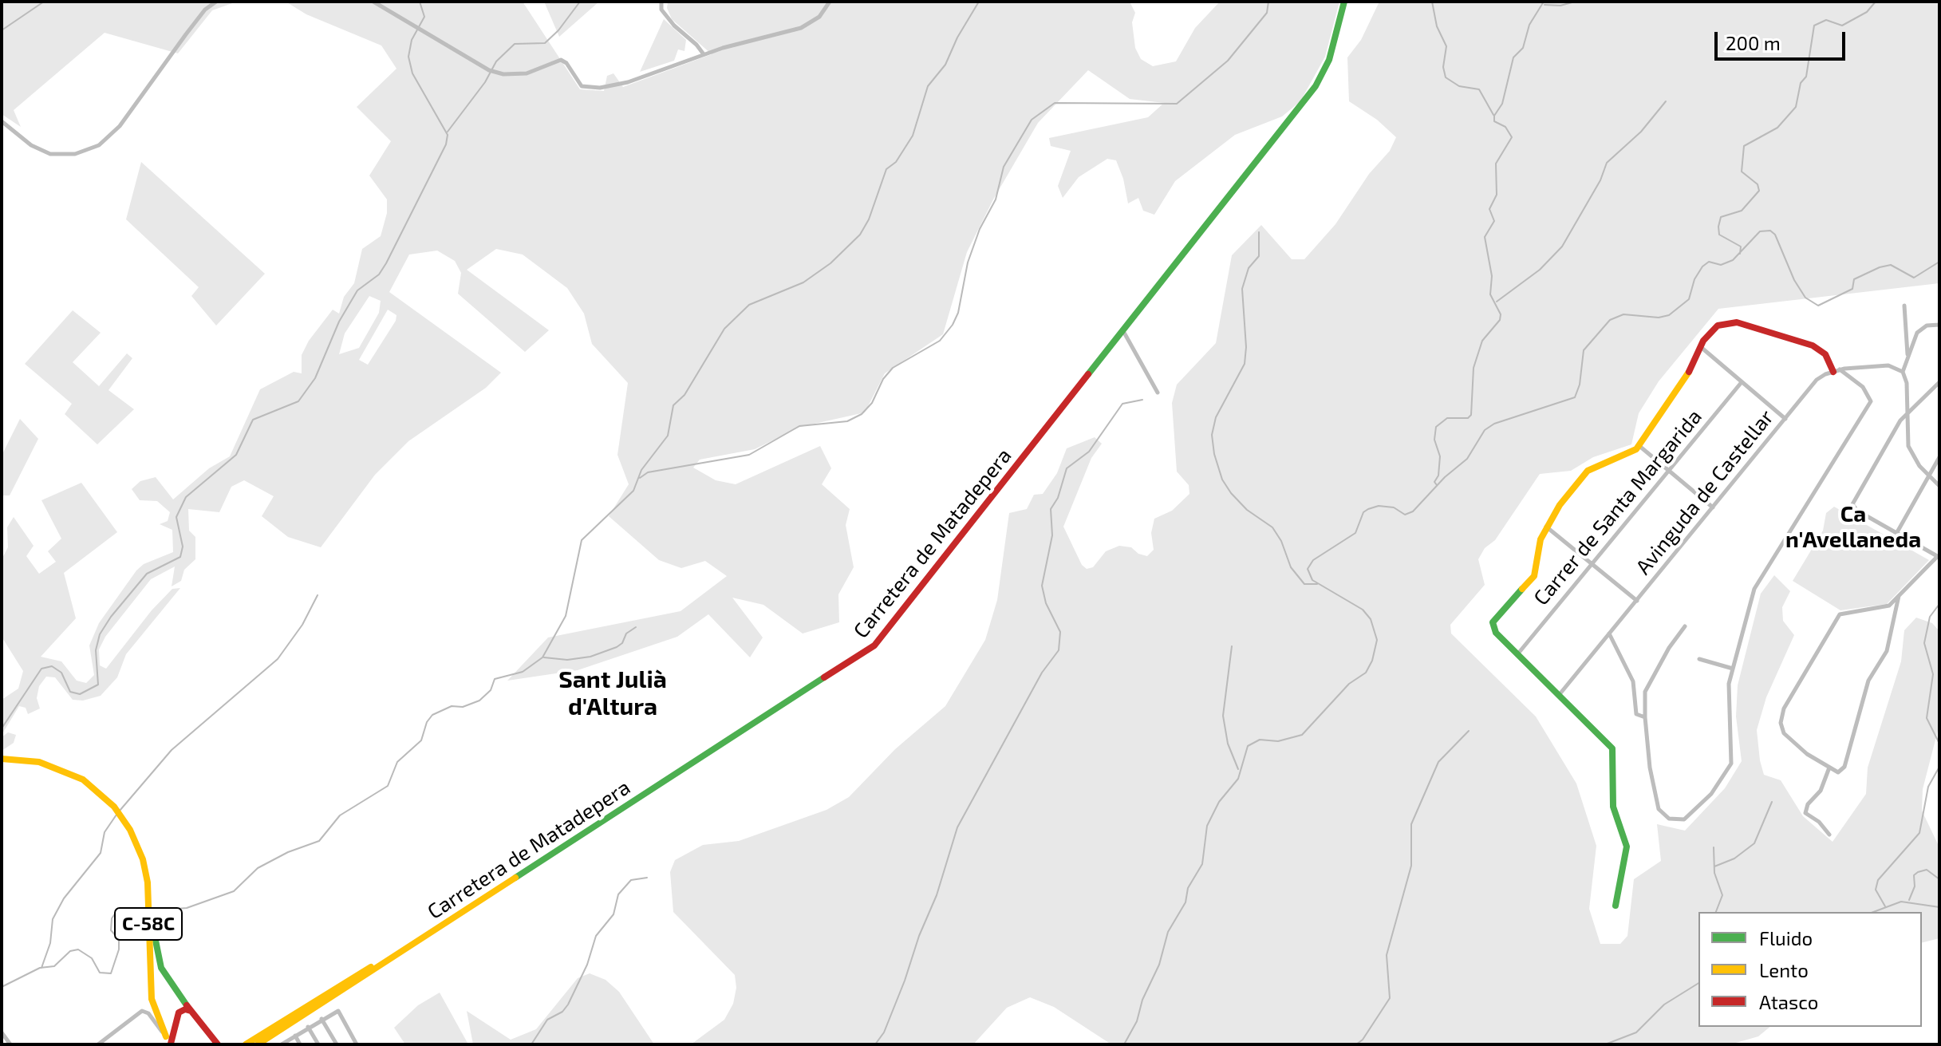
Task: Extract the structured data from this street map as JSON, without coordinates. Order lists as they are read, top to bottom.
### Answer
{
  "streets": {
    "main road": ["Carretera de Matadepera", "C-58C"],
    "street": ["Avinguda de Castellar", "Carrer de Santa Margarida"]
  },
  "districts": ["Ca n'Avellaneda", "Sant Julià d'Altura"],
  "legend": ["Fluido", "Lento", "Atasco"],
  "scale_bar": "200 m"
}
